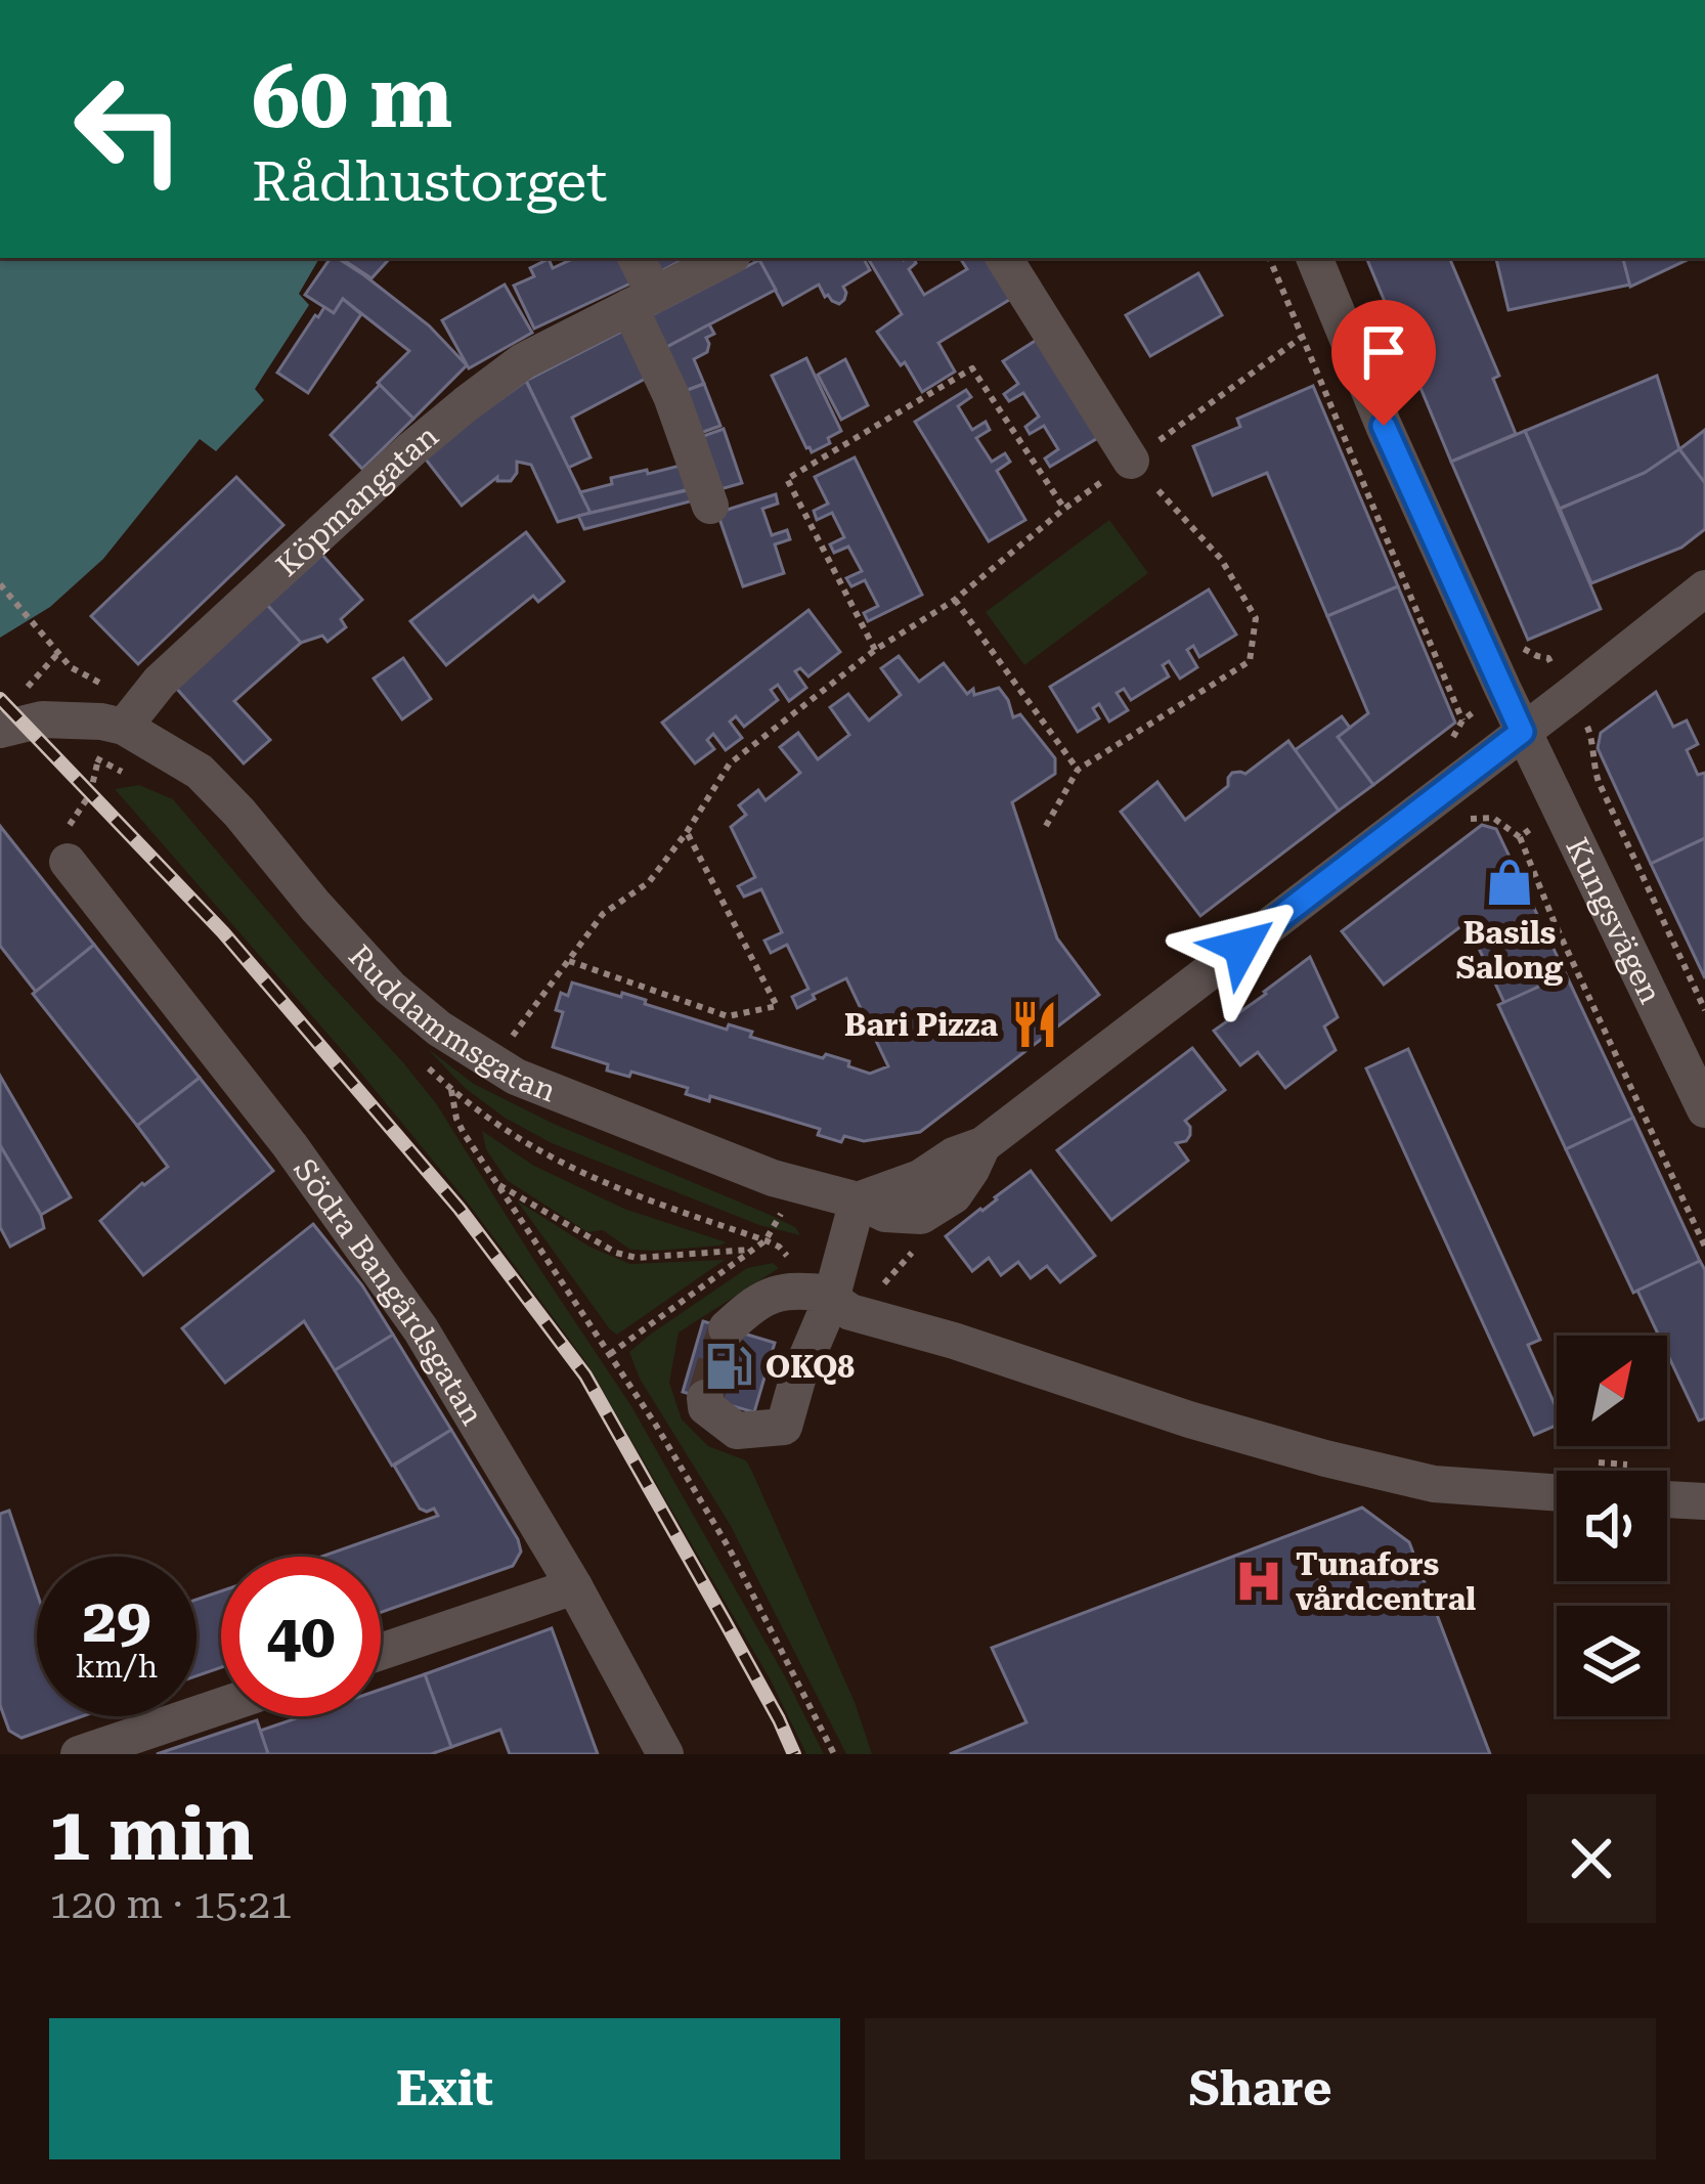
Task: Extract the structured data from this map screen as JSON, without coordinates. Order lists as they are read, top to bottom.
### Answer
{
  "streets": {
    "street": [
      "Köpmangatan",
      "Kungsvägen",
      "Ruddammsgatan",
      "Södra Bangårdsgatan"
    ]
  },
  "crossings": [
    ["Köpmangatan", "Ruddammsgatan"]
  ],
  "places": {
    "shop": ["Basils Salong"],
    "restaurant": ["Bari Pizza"],
    "fuel station": ["OKQ8"],
    "hospital": ["Tunafors vårdcentral"]
  },
  "north": "top right",
  "page": {
    "turn": ["60 m", "Rådhustorget"],
    "speed": "29 km/h",
    "limit": "40",
    "heading": ["1 min", "120 m · 15:21"],
    "buttons": ["Exit", "Share"]
  }
}
